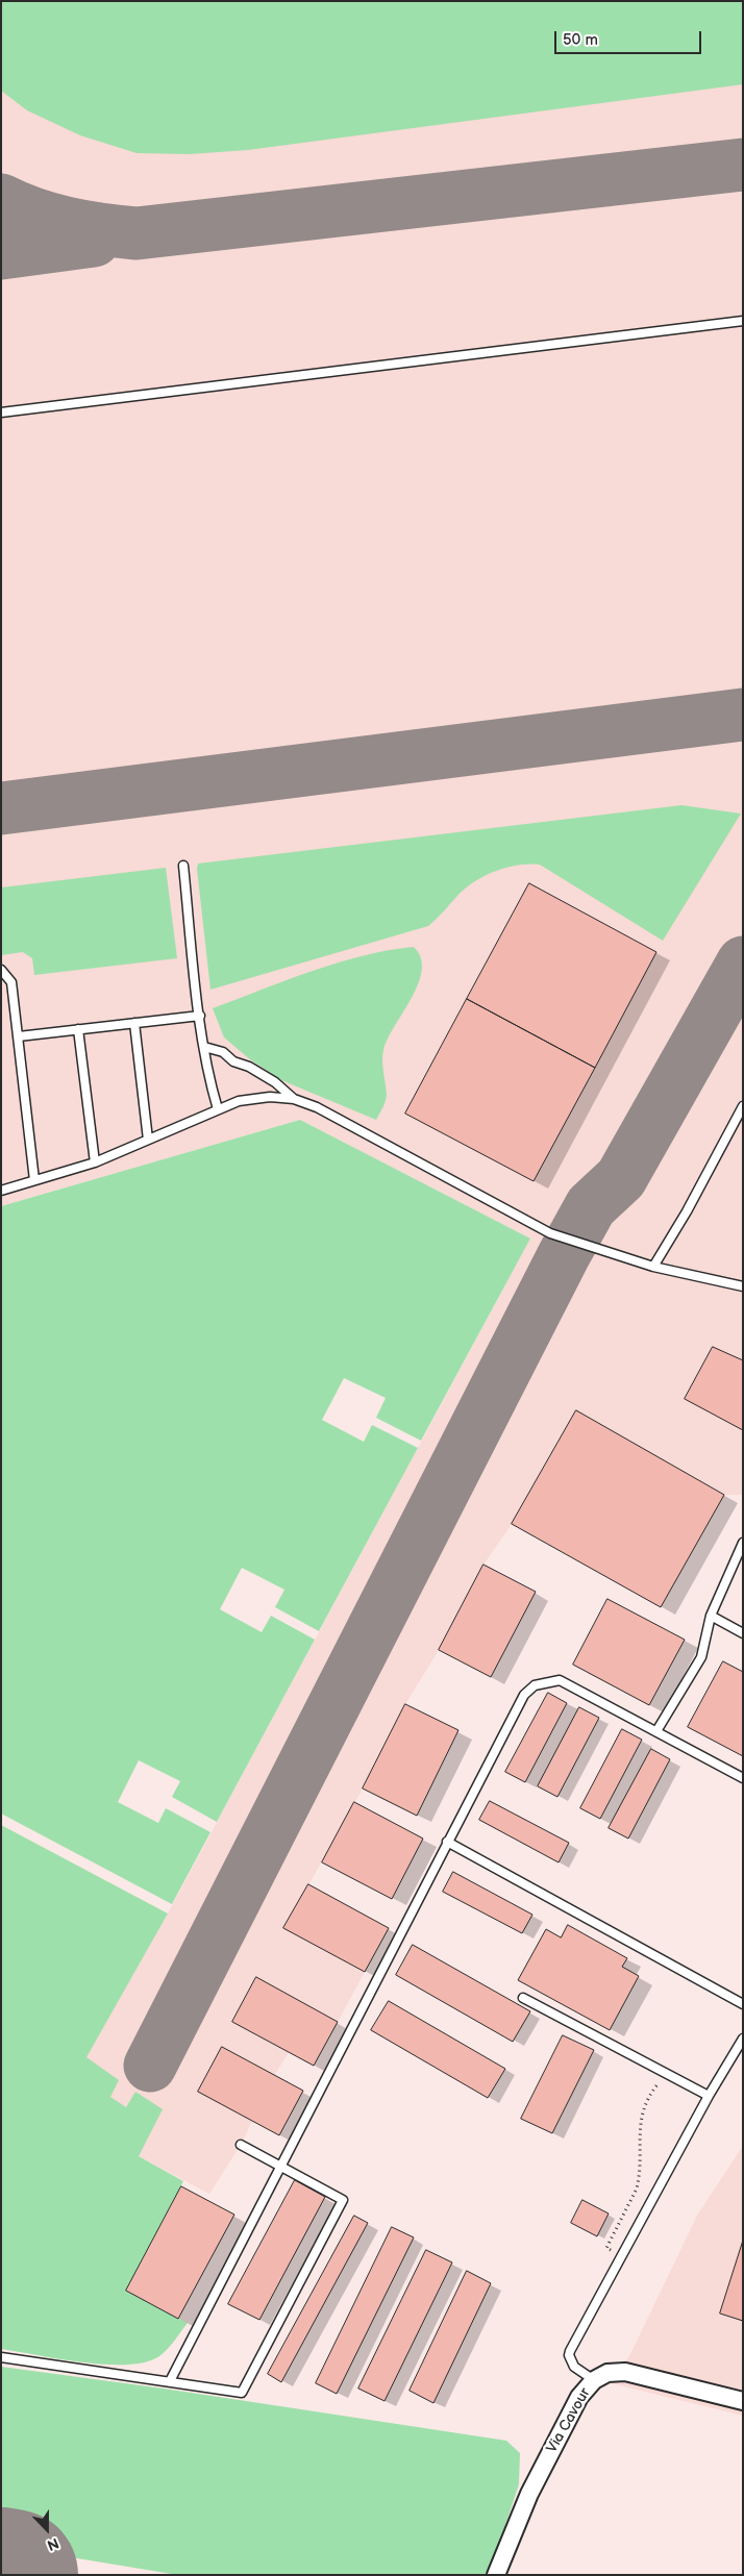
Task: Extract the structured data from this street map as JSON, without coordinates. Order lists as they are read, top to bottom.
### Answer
{
  "streets": {
    "street": ["Via Cavour"]
  },
  "scale_bar": "50 m",
  "north": "bottom"
}
